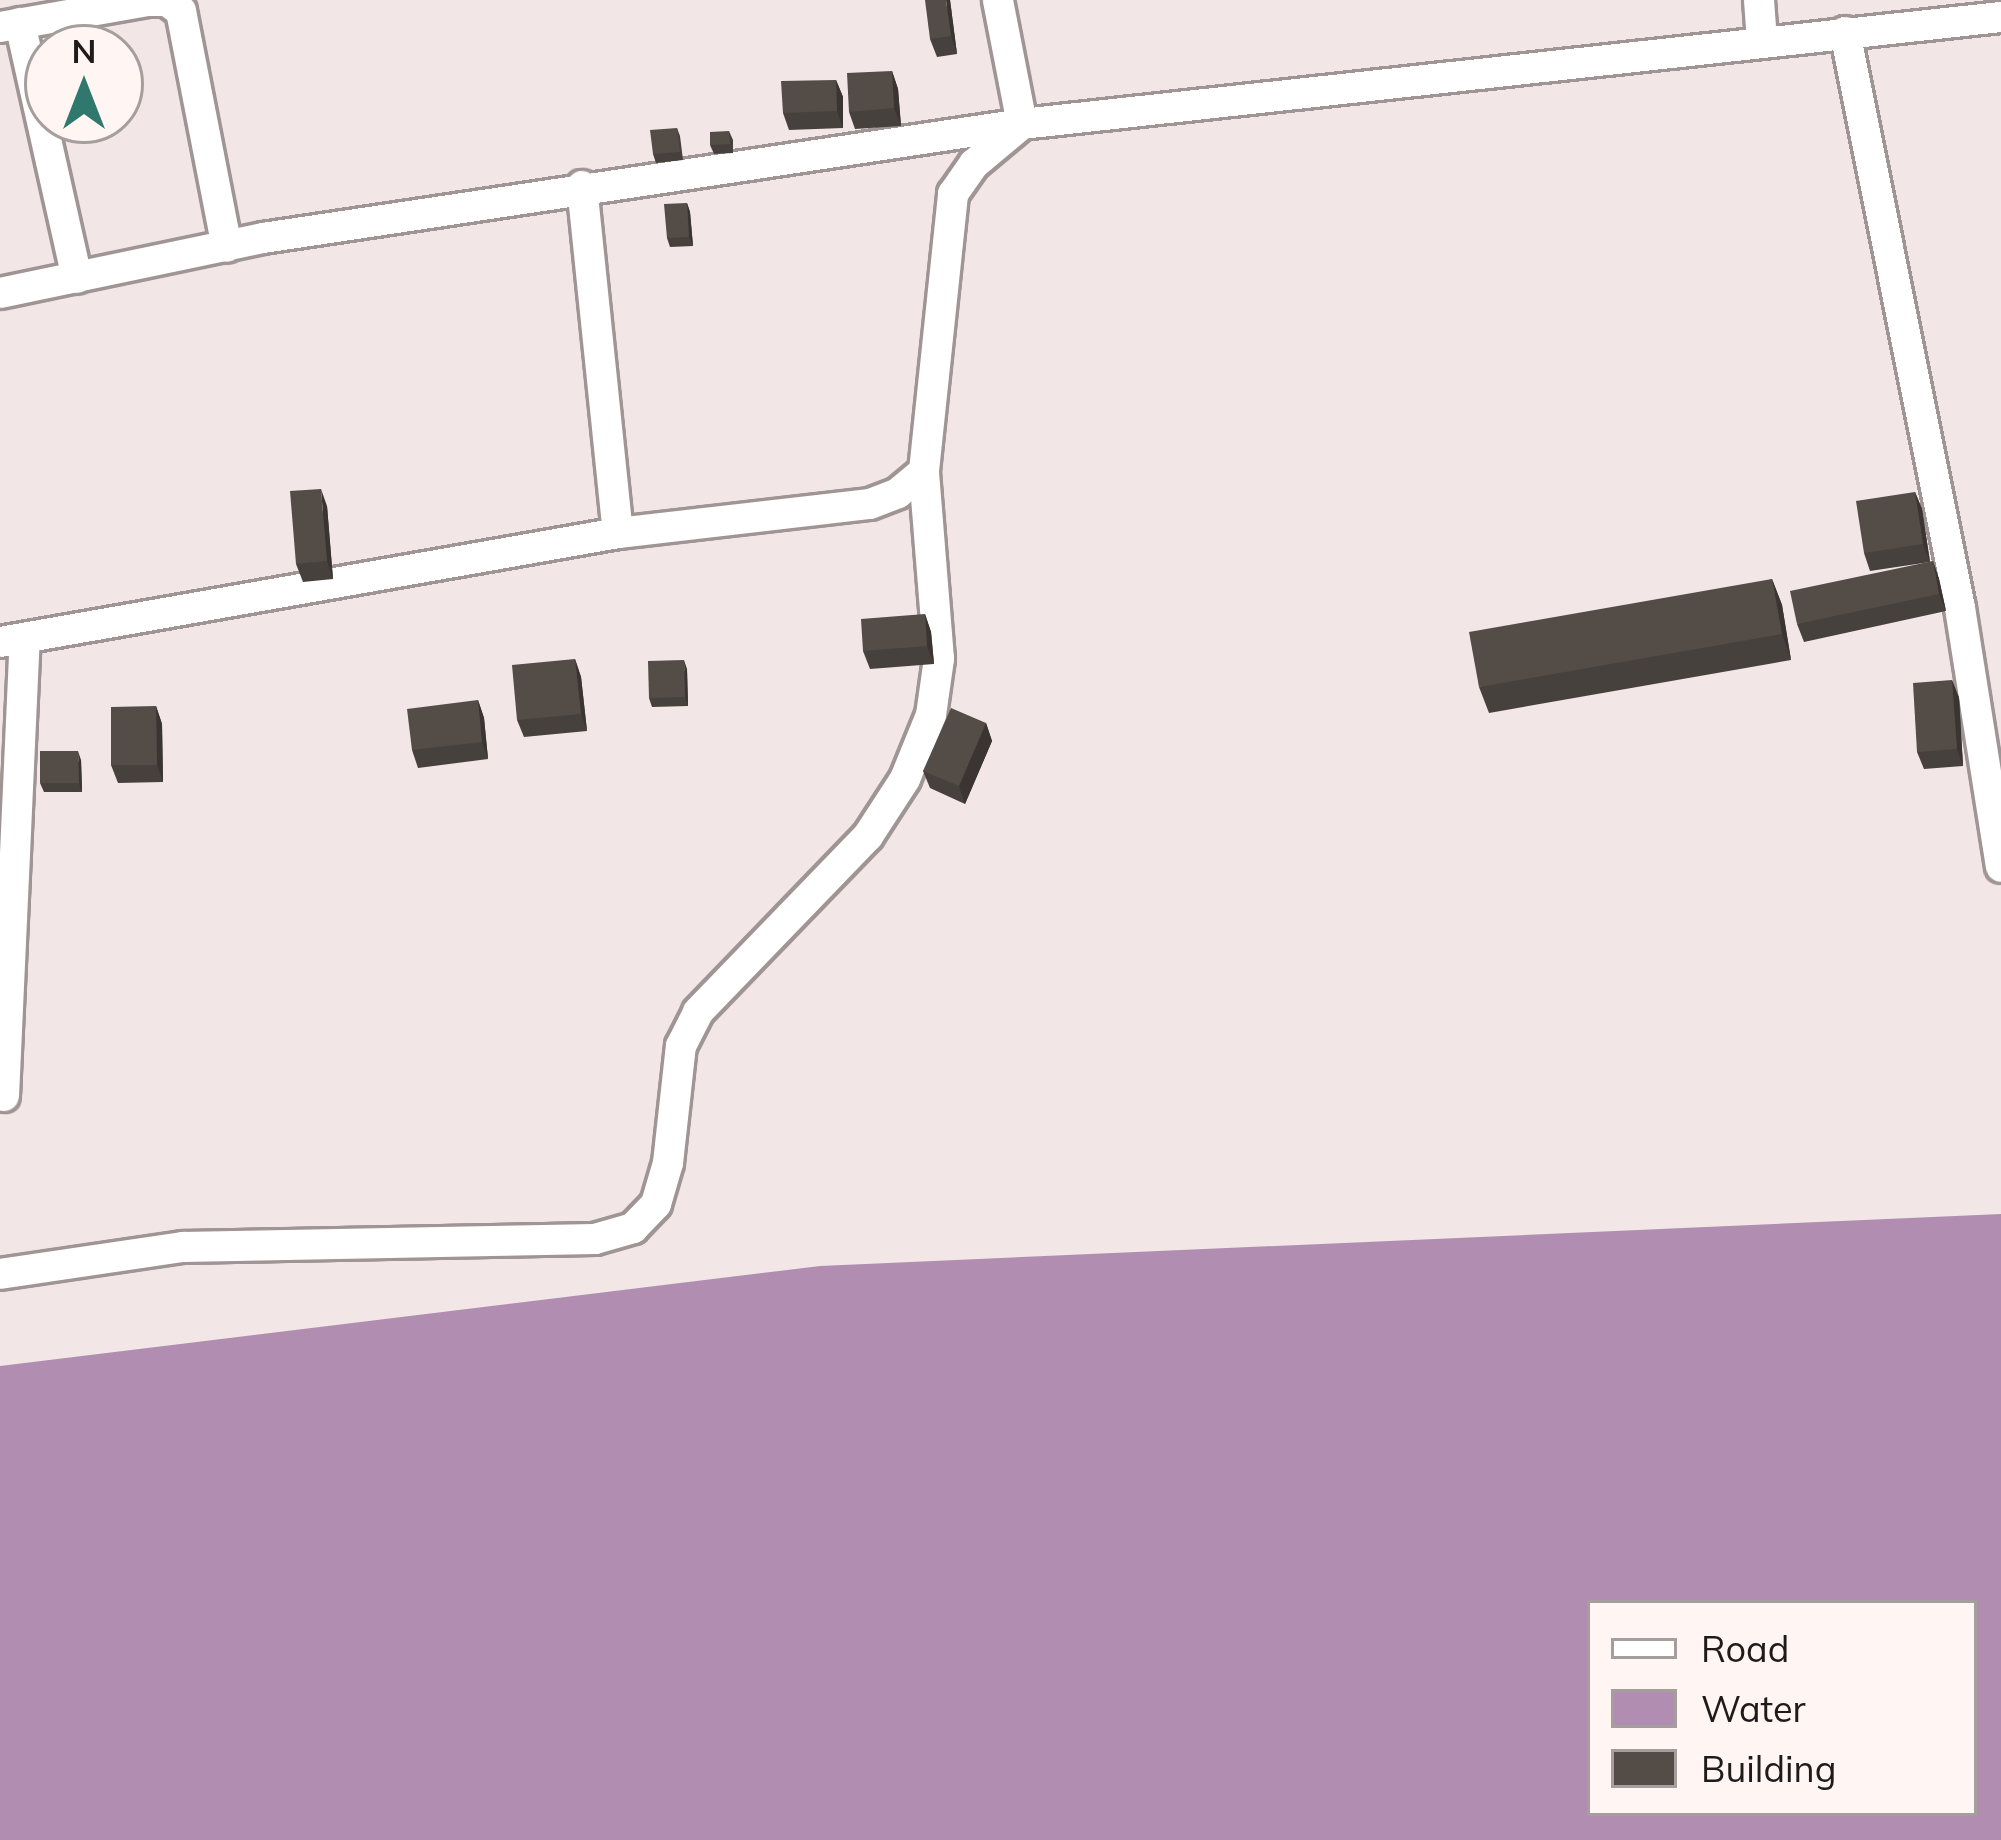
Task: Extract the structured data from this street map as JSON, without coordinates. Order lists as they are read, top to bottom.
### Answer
{
  "legend": ["Road", "Water", "Building"],
  "north": "top"
}
